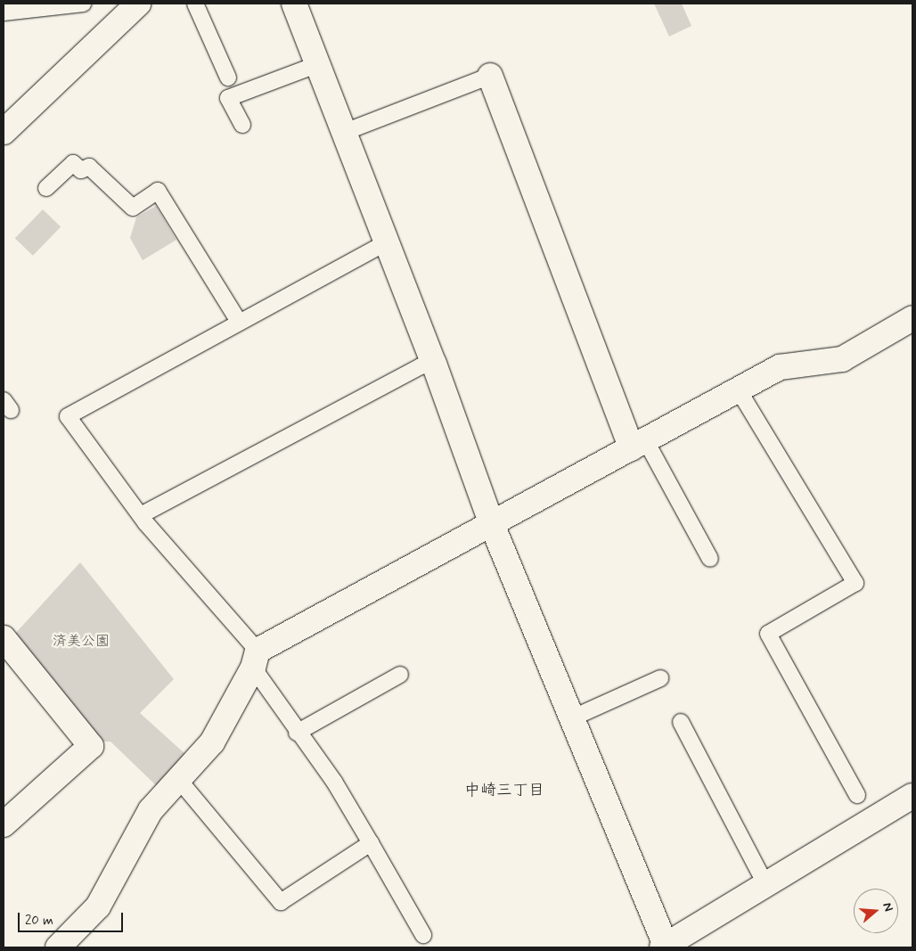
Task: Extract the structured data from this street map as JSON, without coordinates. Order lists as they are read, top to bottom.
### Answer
{
  "districts": ["中崎三丁目"],
  "parks": ["済美公園"],
  "scale_bar": "20 m",
  "north": "right"
}
